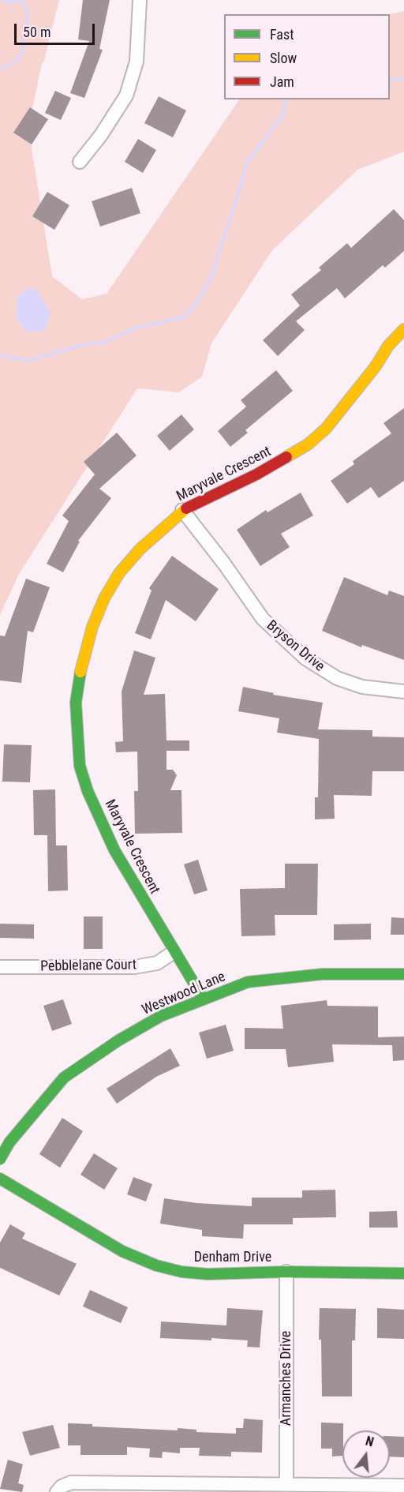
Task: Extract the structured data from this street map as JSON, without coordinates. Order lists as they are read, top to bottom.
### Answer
{
  "streets": {
    "street": [
      "Maryvale Crescent",
      "Bryson Drive",
      "Pebblelane Court",
      "Westwood Lane",
      "Denham Drive",
      "Armanches Drive"
    ]
  },
  "crossings": [
    ["Maryvale Crescent", "Bryson Drive"],
    ["Maryvale Crescent", "Pebblelane Court"],
    ["Maryvale Crescent", "Westwood Lane"],
    ["Denham Drive", "Armanches Drive"]
  ],
  "legend": ["Fast", "Slow", "Jam"],
  "scale_bar": "50 m",
  "north": "top"
}
